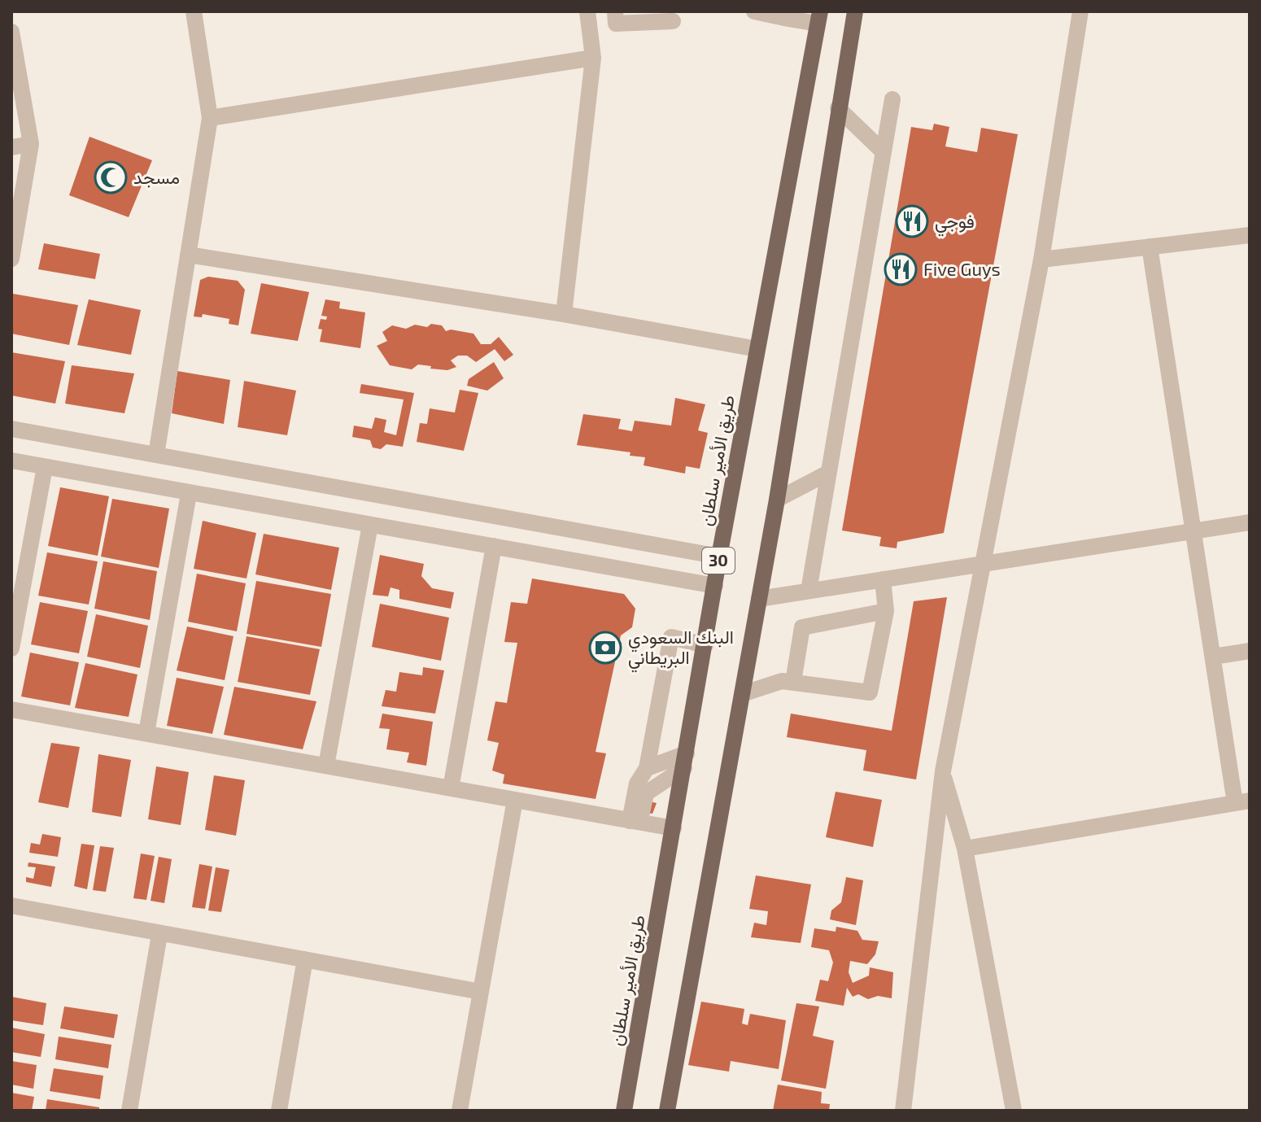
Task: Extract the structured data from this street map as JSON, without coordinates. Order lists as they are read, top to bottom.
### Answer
{
  "streets": {
    "main road": ["طريق الأمير سلطان", "30"]
  },
  "places": {
    "mosque": ["مسجد"],
    "restaurant": ["فوجي", "Five Guys"],
    "bank": ["البنك السعودي البريطاني"]
  }
}
